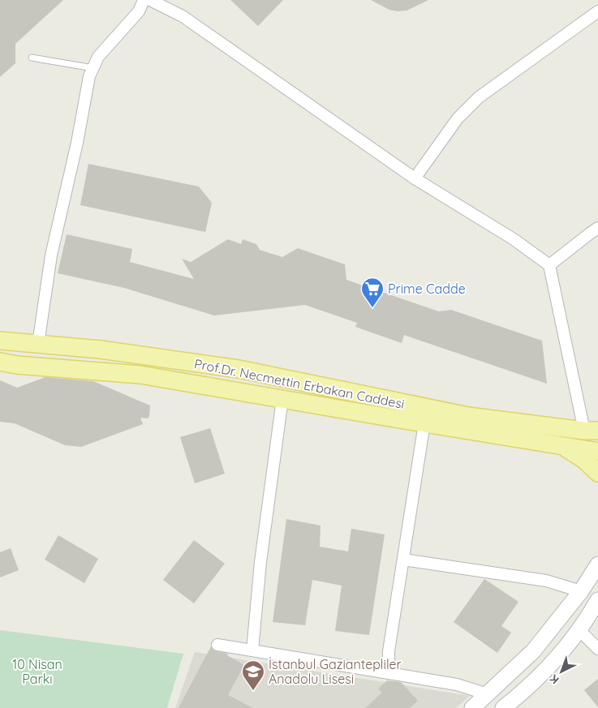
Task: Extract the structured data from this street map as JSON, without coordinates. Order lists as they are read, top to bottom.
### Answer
{
  "streets": {
    "main road": ["Prof.Dr. Necmettin Erbakan Caddesi"]
  },
  "parks": ["10 Nisan Parkı"],
  "places": {
    "supermarket": ["Prime Cadde"],
    "school or university": ["İstanbul Gaziantepliler Anadolu Lisesi"]
  },
  "north": "bottom left"
}
